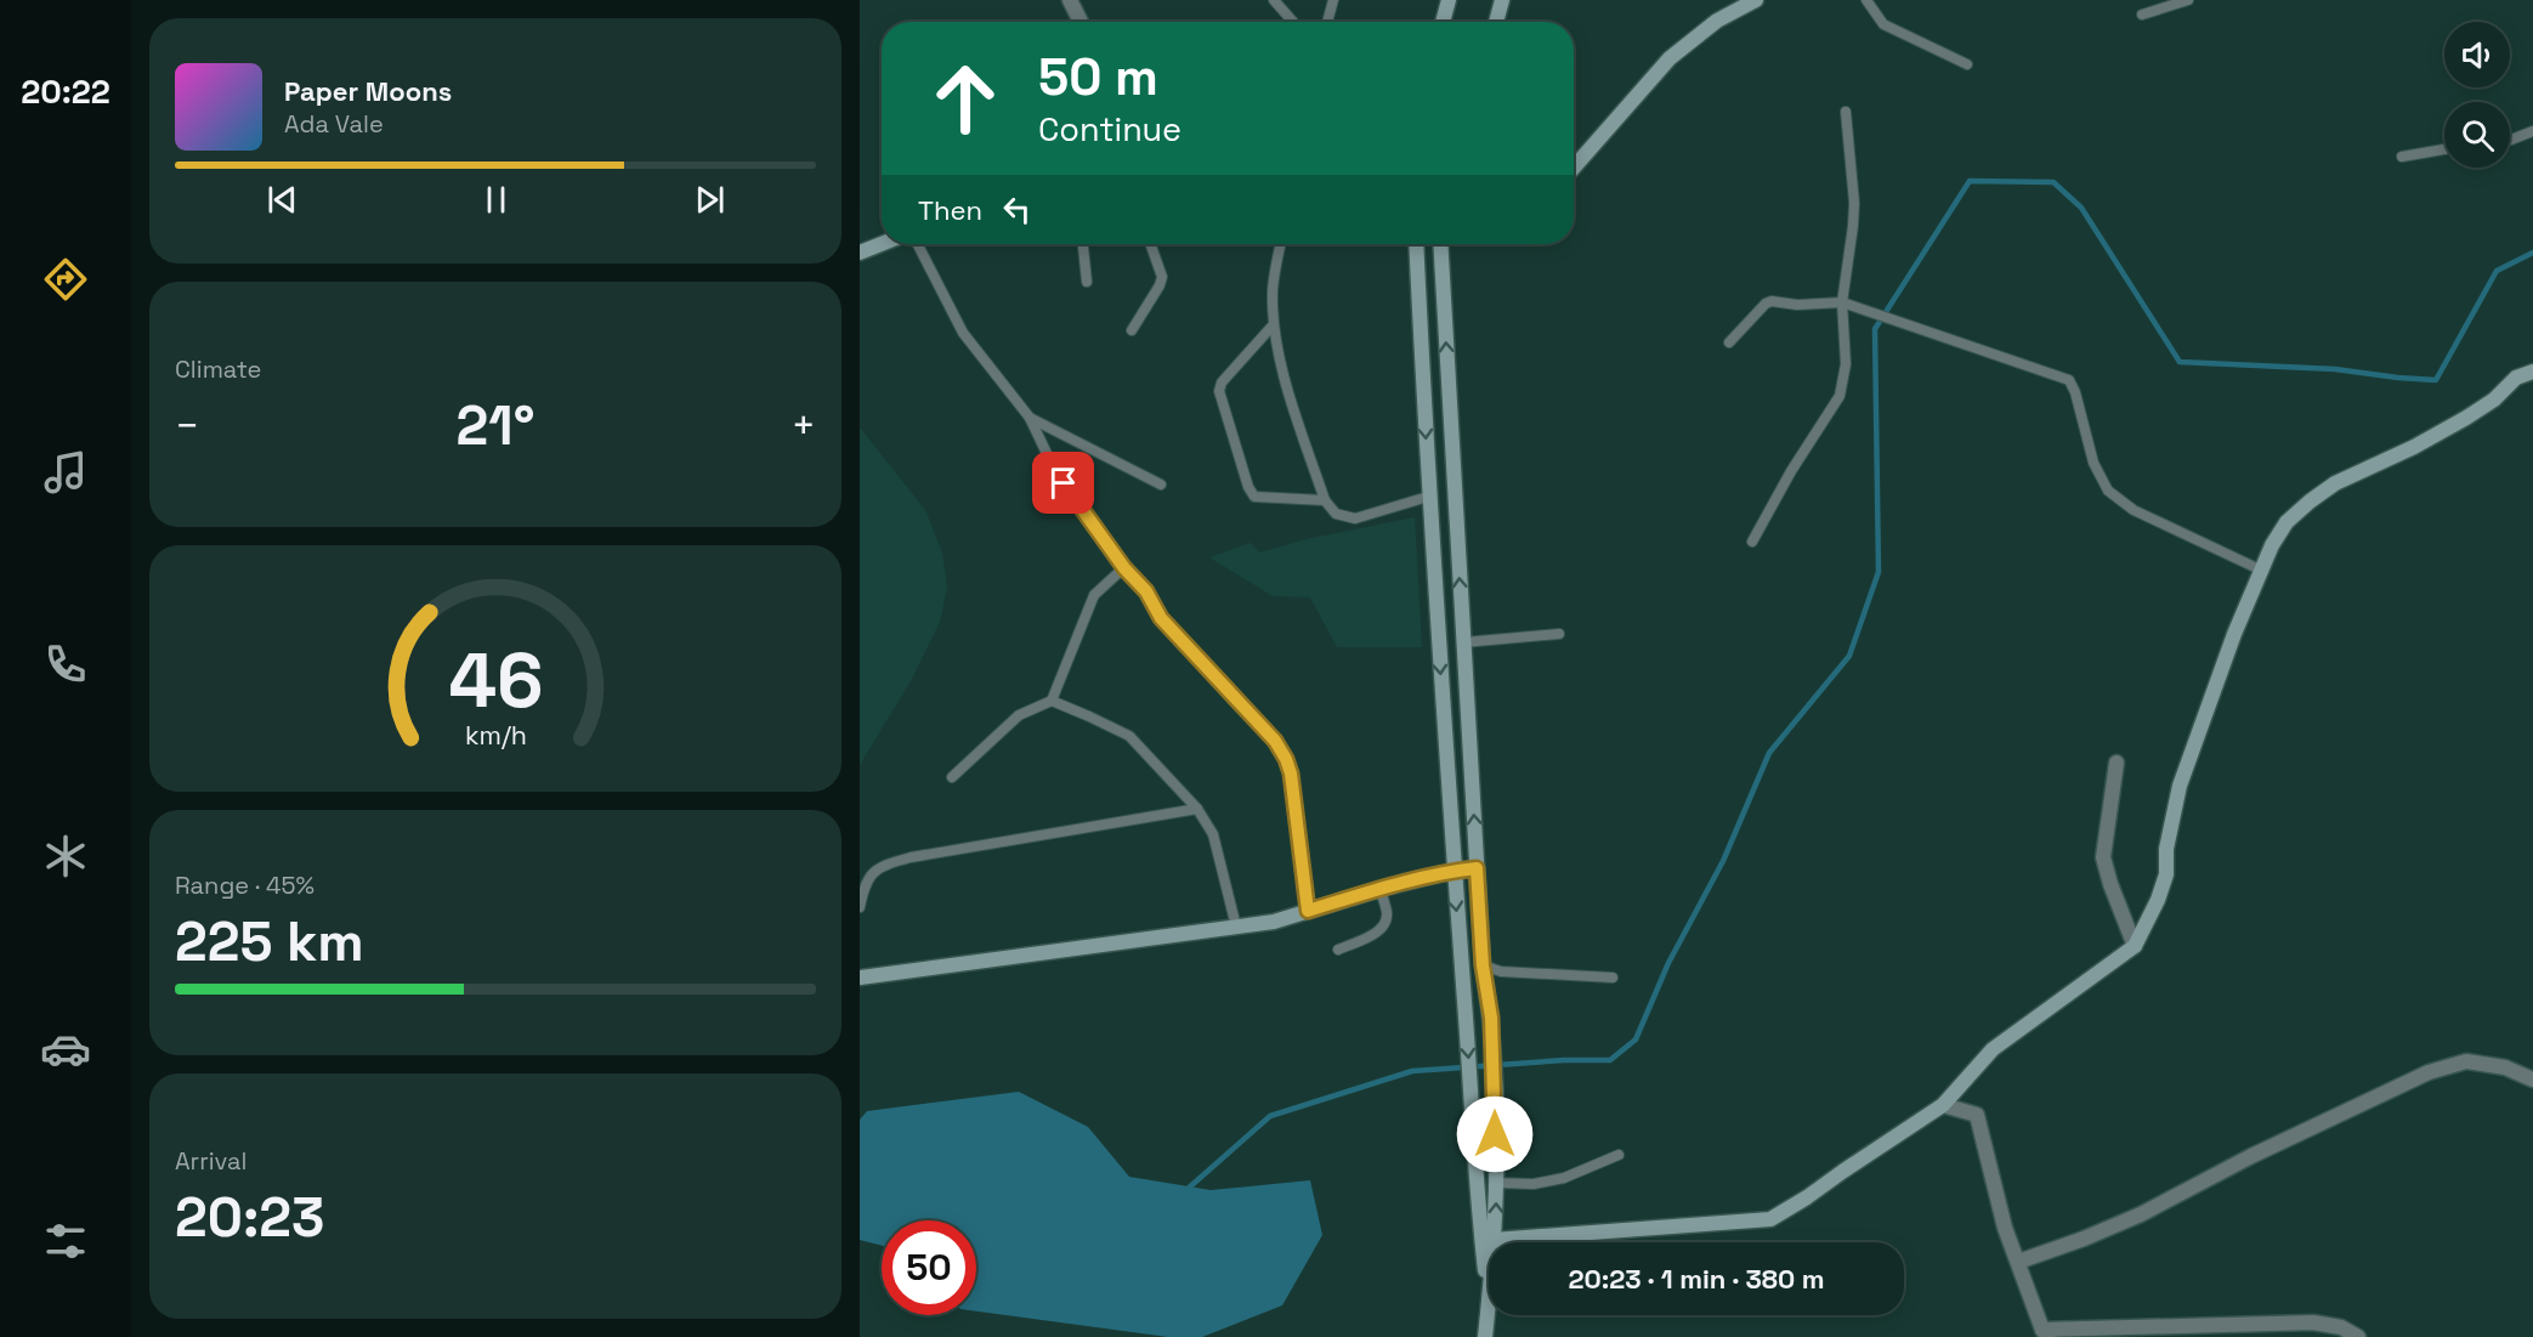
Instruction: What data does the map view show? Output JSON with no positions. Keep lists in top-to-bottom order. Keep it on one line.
{"page":{"tabs":"20:22","turn":["50 m","Continue"],"song":["Paper Moons","Ada Vale"],"then":"Then","tile":["Climate",["Range · 45%","225 km"],["Arrival","20:23"]],"heat":["−","21°","+"],"limit":"50","trip":"20:23 · 1 min · 380 m","gauge":["46","km/h"]}}
